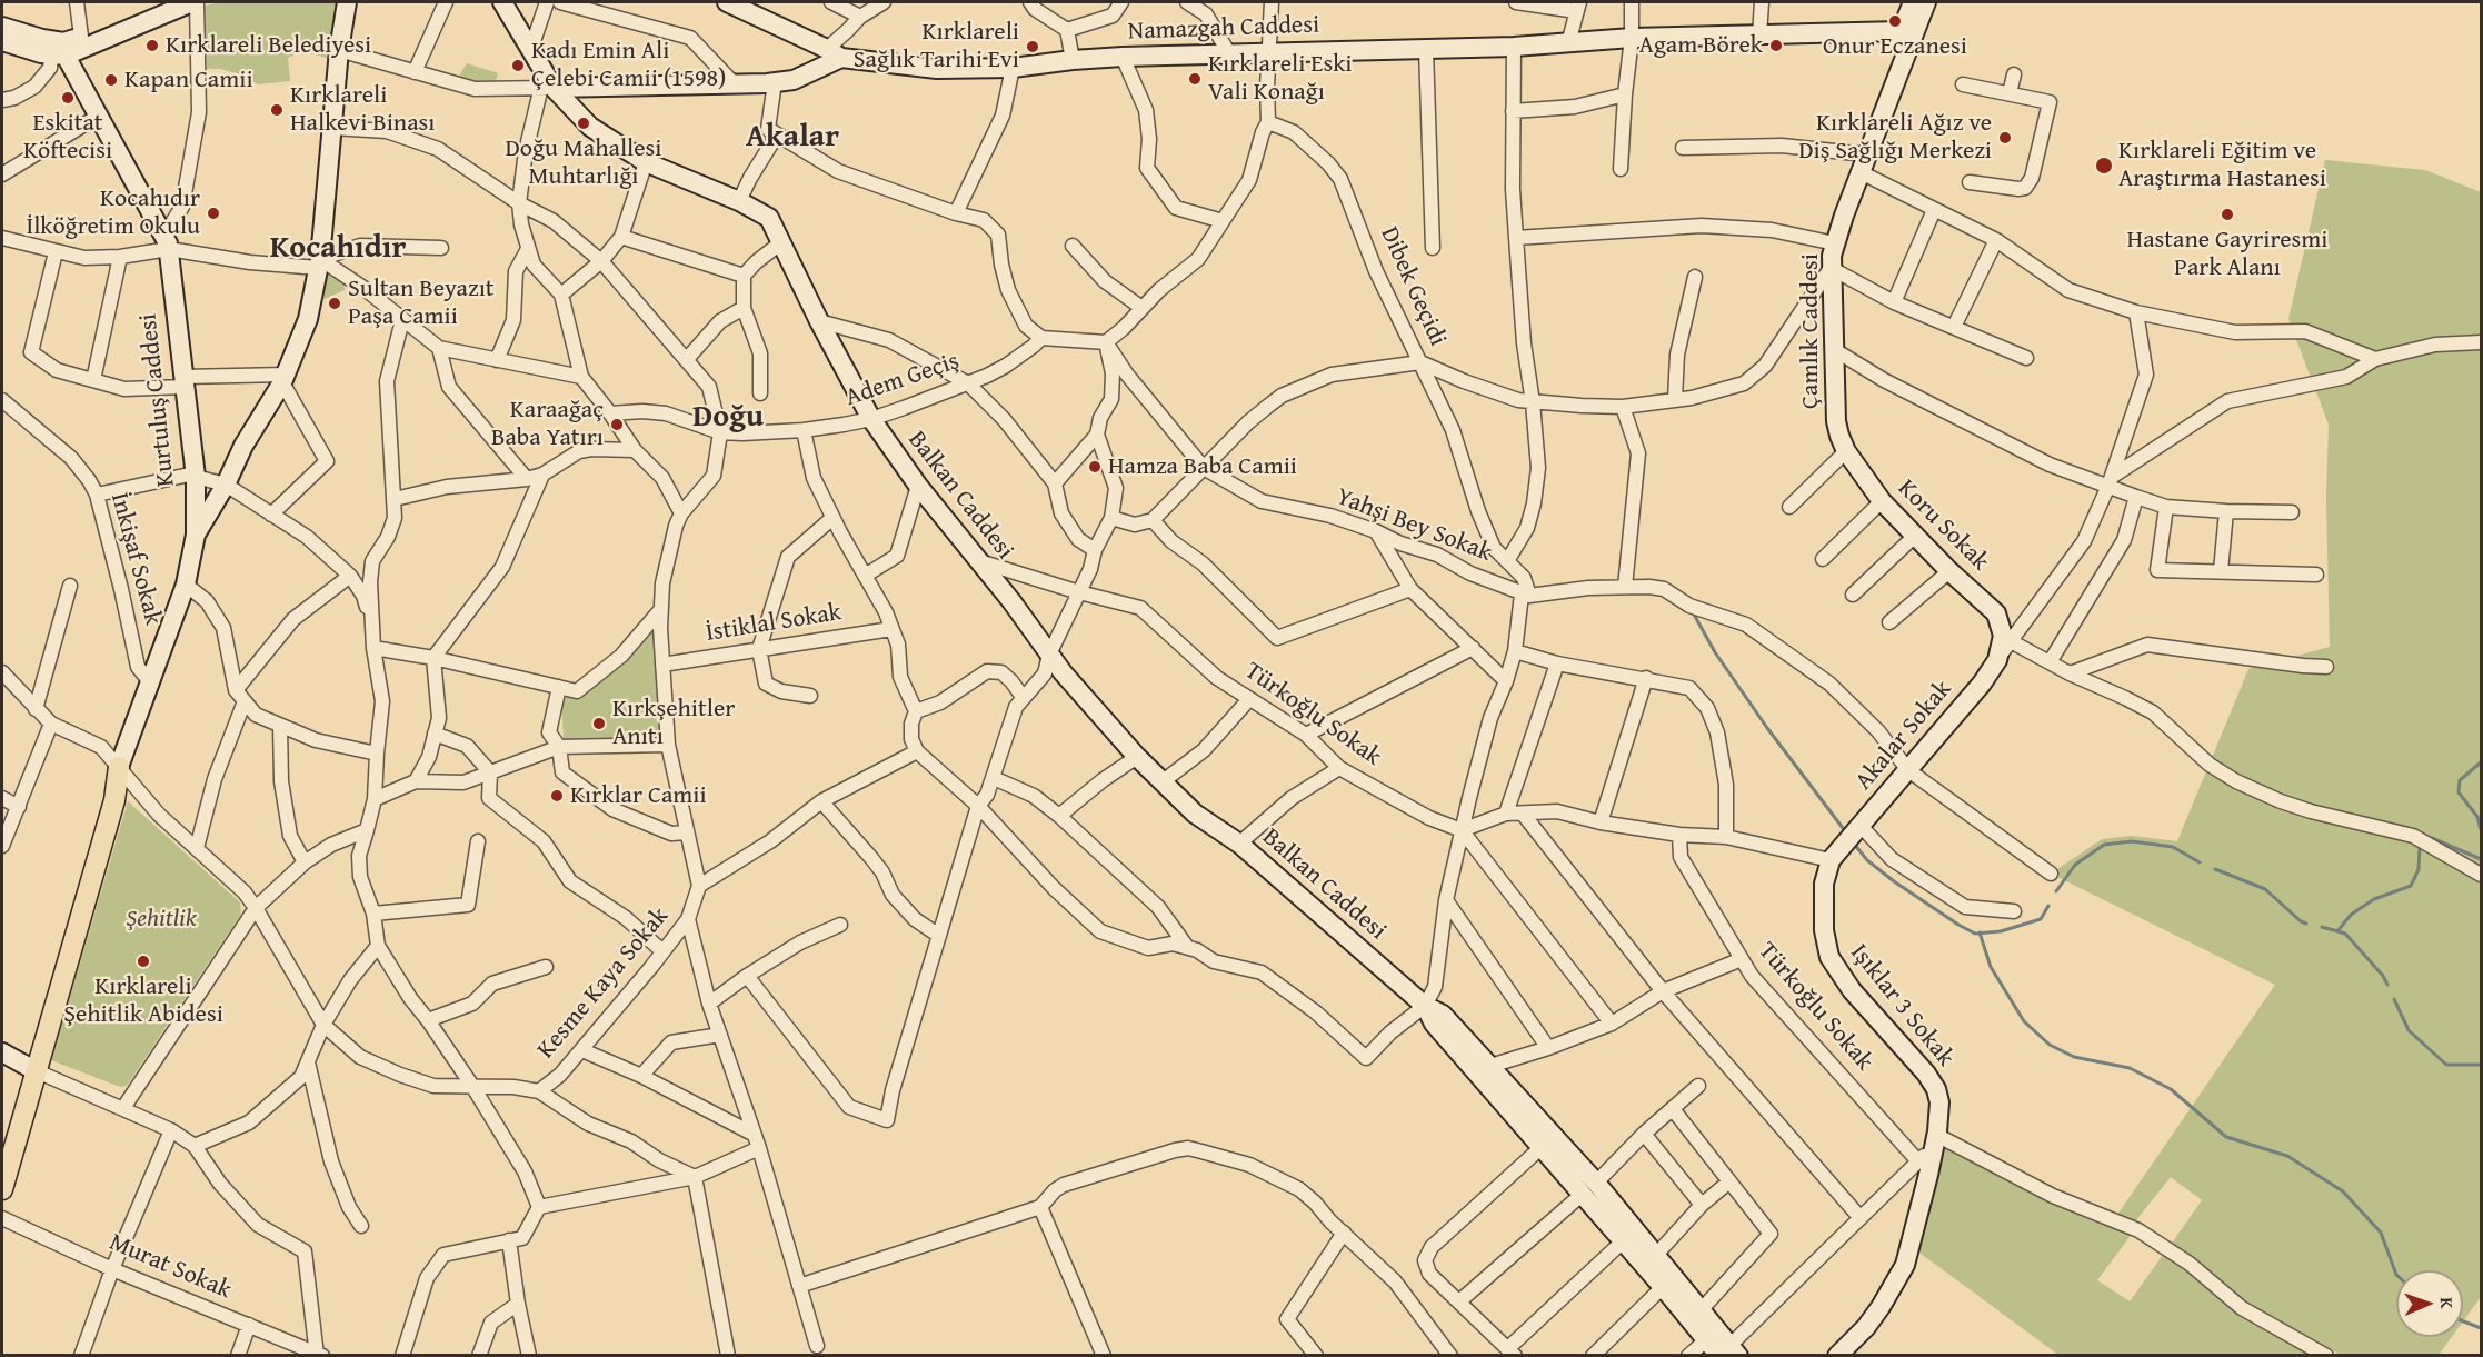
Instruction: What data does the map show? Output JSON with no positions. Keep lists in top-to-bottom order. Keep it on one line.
{"streets":{"main road":["Namazgah Caddesi","Çamlık Caddesi","Kurtuluş Caddesi","Balkan Caddesi","Koru Sokak","Akalar Sokak","Işıklar 3 Sokak"],"street":["Dibek Geçidi","Adem Geçiş","Yahşi Bey Sokak","İnkişaf Sokak","İstiklal Sokak","Türkoğlu Sokak","Kesme Kaya Sokak","Murat Sokak"]},"crossings":[["Namazgah Caddesi","Çamlık Caddesi"],["Dibek Geçidi","Yahşi Bey Sokak"],["Çamlık Caddesi","Koru Sokak"],["Adem Geçiş","Balkan Caddesi"],["Kurtuluş Caddesi","İnkişaf Sokak"],["Balkan Caddesi","Türkoğlu Sokak"],["Koru Sokak","Akalar Sokak"],["Akalar Sokak","Işıklar 3 Sokak"]],"districts":["Akalar","Kocahıdır","Doğu"],"parks":["Şehitlik"],"places":["Onur Eczanesi","Kırklareli Belediyesi","Agam Börek","Kırklareli Sağlık Tarihi Evi","Kadı Emin Ali Çelebi Camii (1598)","Kırklareli Eski Vali Konağı","Kapan Camii","Eskitat Köftecisi","Kırklareli Halkevi Binası","Doğu Mahallesi Muhtarlığı","Kırklareli Ağız ve Diş Sağlığı Merkezi","Kırklareli Eğitim ve Araştırma Hastanesi","Kocahıdır İlköğretim Okulu","Hastane Gayriresmi Park Alanı","Sultan Beyazıt Paşa Camii","Karaağaç Baba Yatırı","Hamza Baba Camii","Kırkşehitler Anıtı","Kırklar Camii","Kırklareli Şehitlik Abidesi"],"north":"right"}
